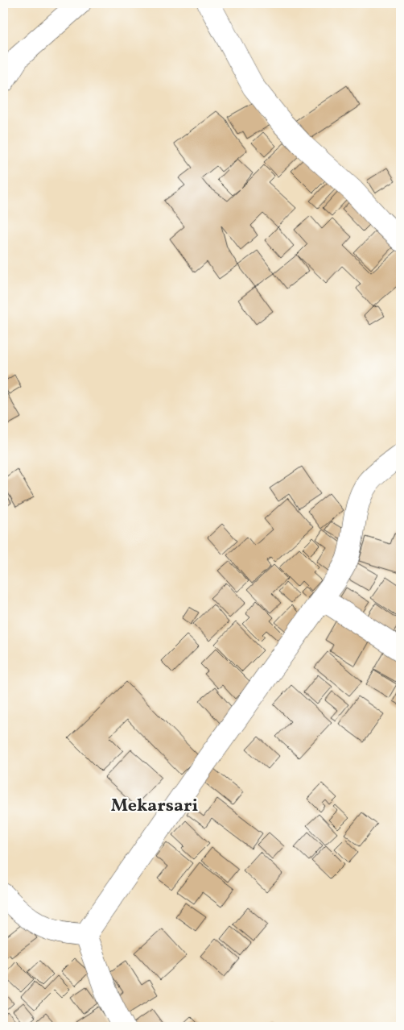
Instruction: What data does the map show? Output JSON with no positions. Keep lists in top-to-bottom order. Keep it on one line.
{"districts":["Mekarsari"]}
